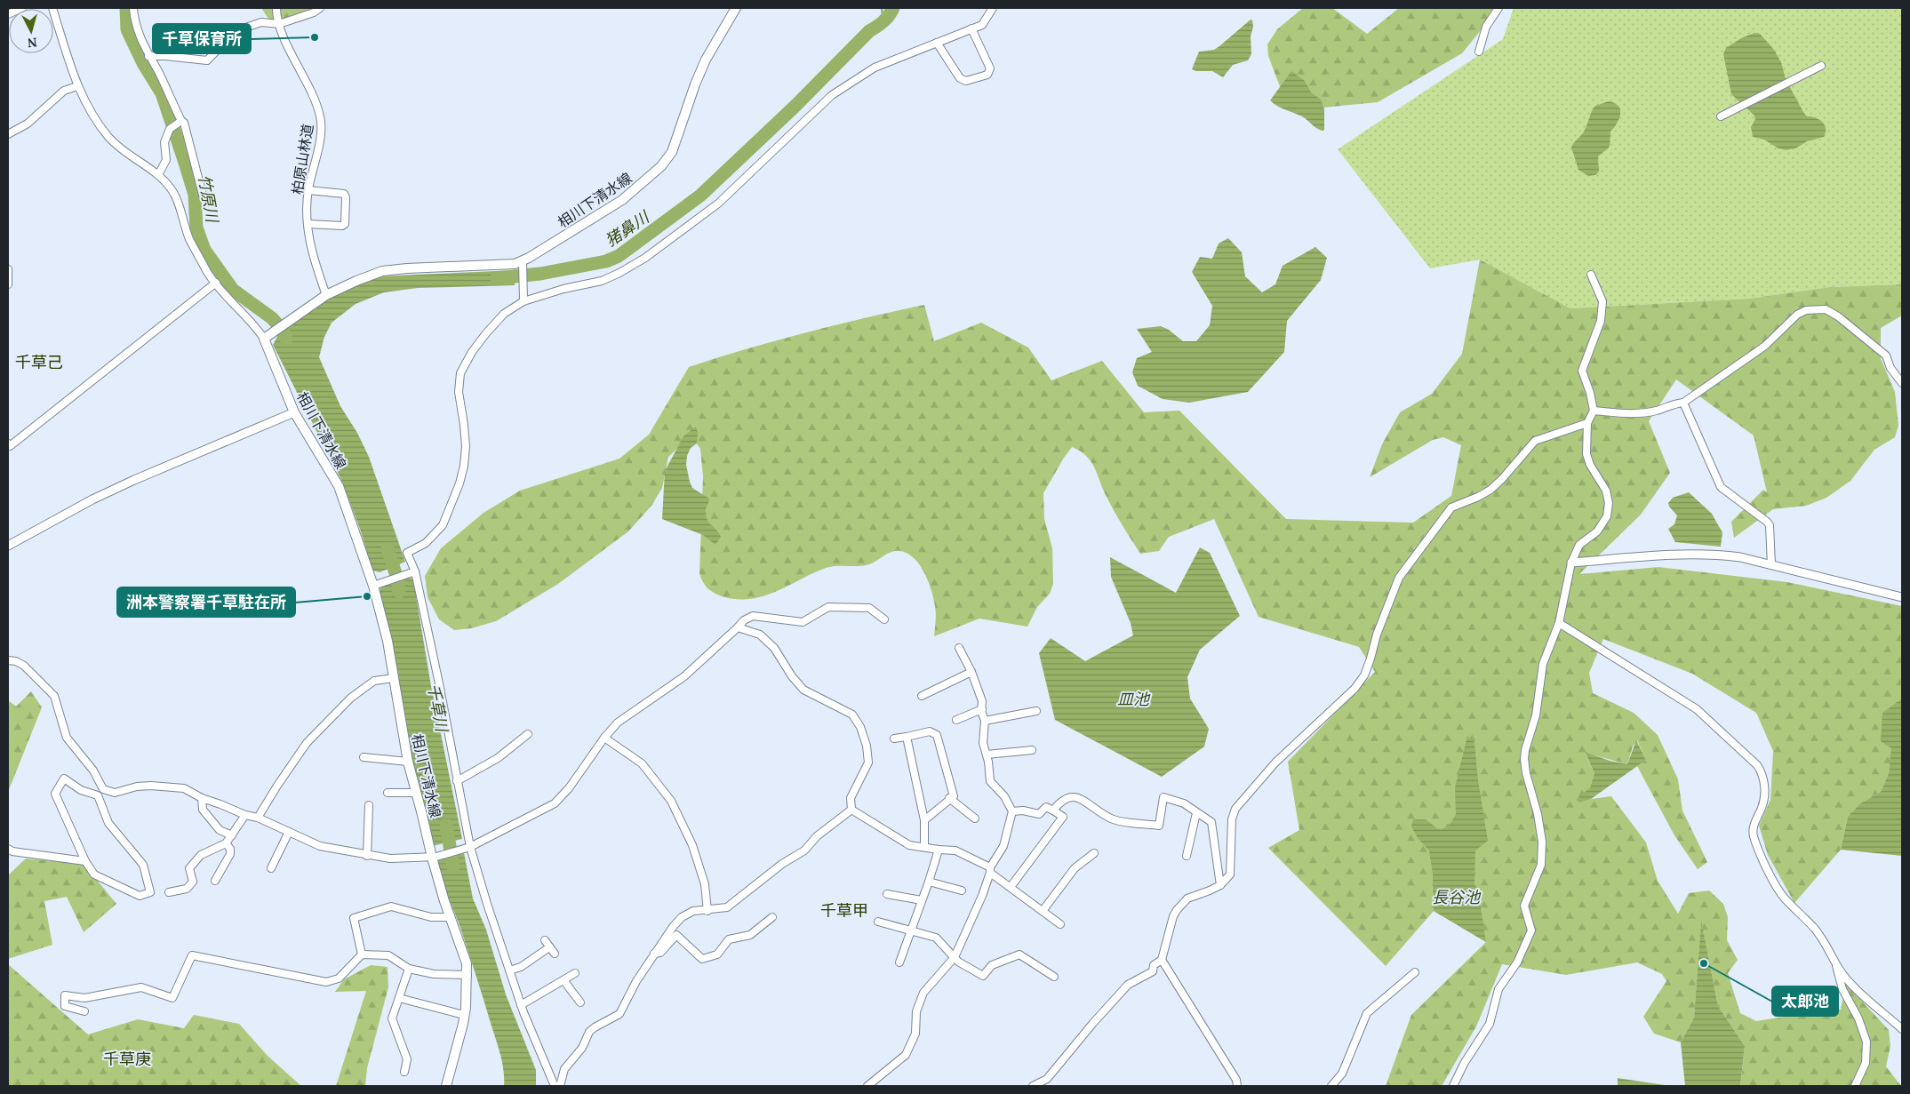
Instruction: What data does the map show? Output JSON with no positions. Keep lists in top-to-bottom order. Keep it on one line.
{"streets":{"main road":["相川下清水線"],"street":["柏原山林道"]},"crossings":[["柏原山林道","相川下清水線"]],"districts":["千草己","千草甲","千草庚"],"water":["竹原川","猪鼻川","皿池","千草川","長谷池"],"places":["千草保育所","洲本警察署千草駐在所","太郎池"],"north":"bottom"}
